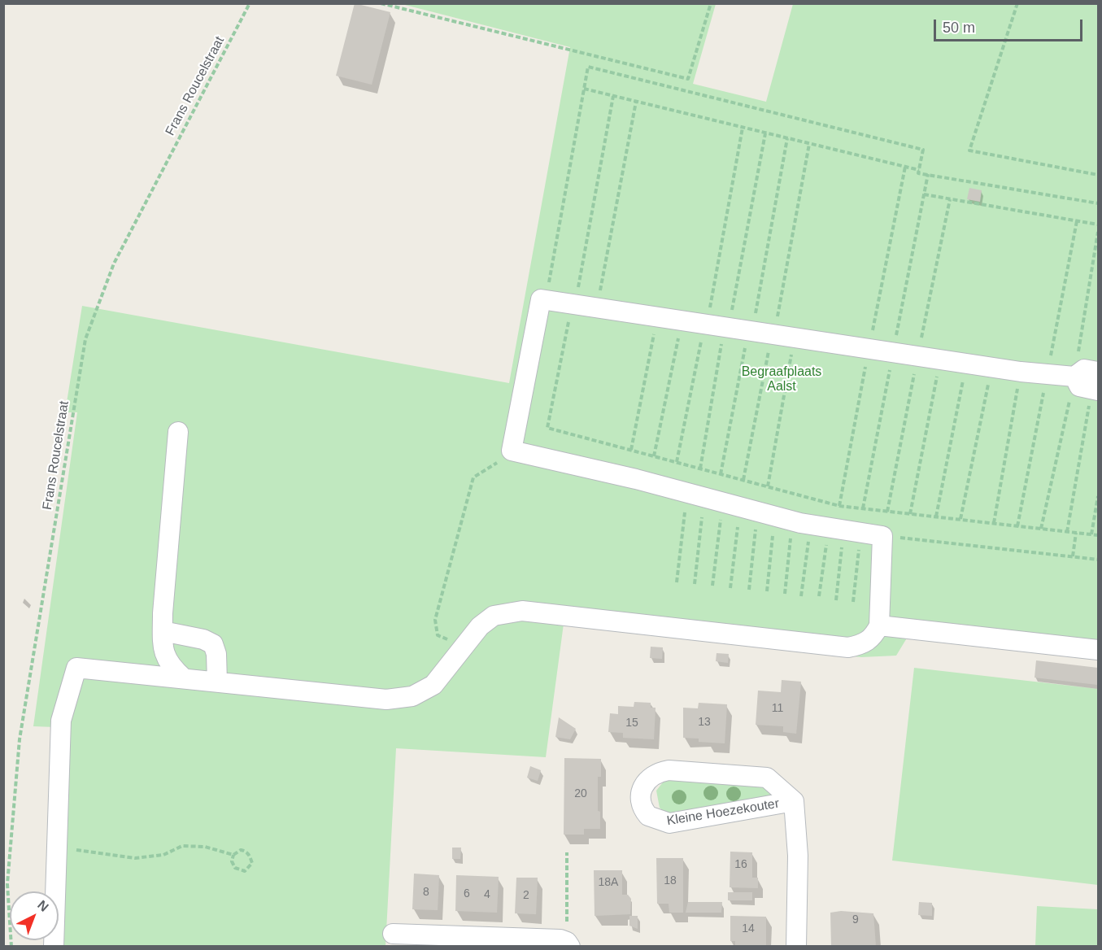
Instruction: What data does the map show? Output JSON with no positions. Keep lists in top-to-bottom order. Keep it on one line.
{"streets":{"street":["Kleine Hoezekouter"],"path":["Frans Roucelstraat"]},"parks":["Begraafplaats Aalst"],"house_numbers":["11","13","15","20","16","18","18A","8","6","4","2","9","14"],"scale_bar":"50 m","north":"top right"}
